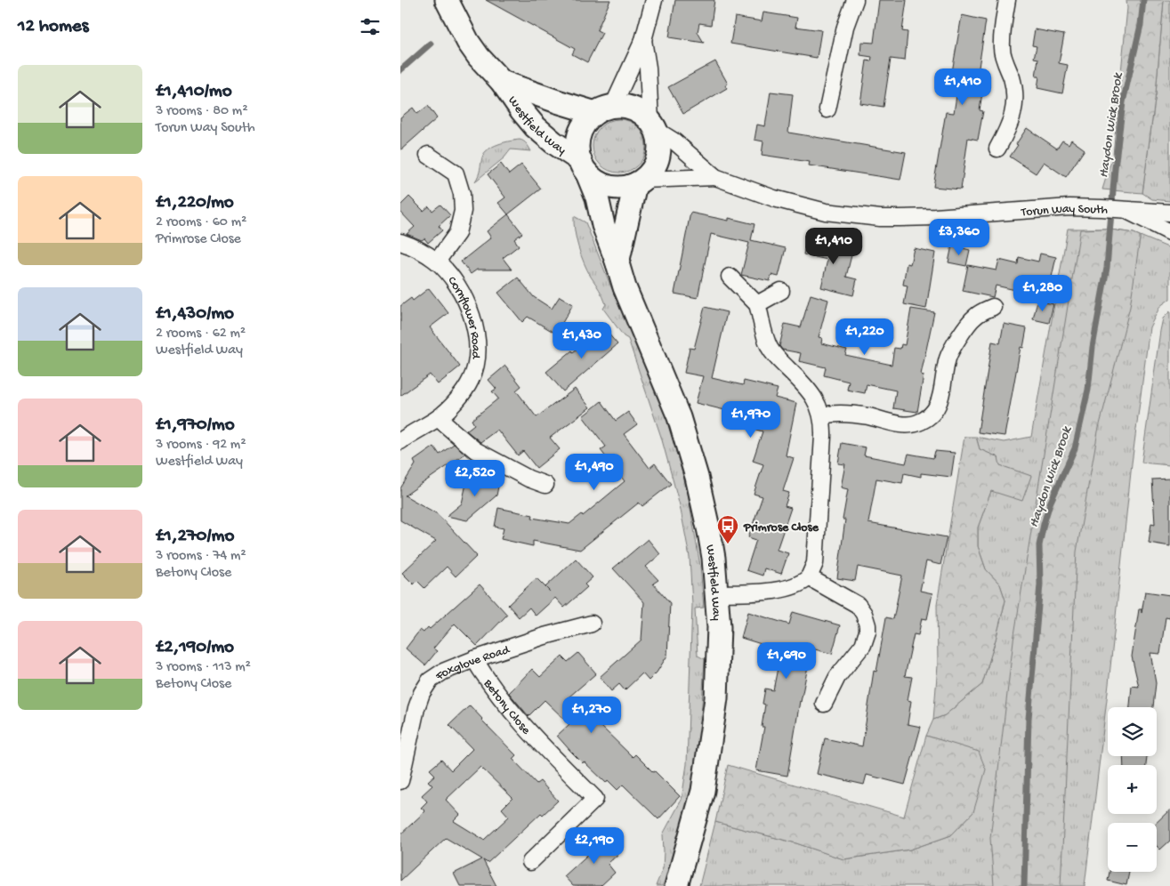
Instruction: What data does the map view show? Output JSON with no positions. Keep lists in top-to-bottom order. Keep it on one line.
{"streets":{"main road":["Westfield Way"],"street":["Torun Way South","Cornflower Road","Foxglove Road","Betony Close"]},"crossings":[["Westfield Way","Torun Way South"],["Foxglove Road","Betony Close"]],"water":["Haydon Wick Brook"],"places":{"bus stop":["Primrose Close"]},"page":{"heading":"12 homes","list":[{"name":"£1,410/mo","note":"3 rooms · 80 m² · Torun Way South"},{"name":"£1,220/mo","note":"2 rooms · 60 m² · Primrose Close"},{"name":"£1,430/mo","note":"2 rooms · 62 m² · Westfield Way"},{"name":"£1,970/mo","note":"3 rooms · 92 m² · Westfield Way"},{"name":"£1,270/mo","note":"3 rooms · 74 m² · Betony Close"},{"name":"£2,190/mo","note":"3 rooms · 113 m² · Betony Close"}],"price":["£1,410","£3,360","£1,410","£1,280","£1,220","£1,430","£1,970","£1,490","£2,520","£1,690","£1,270","£2,190"],"map_buttons":["+","−"]}}
